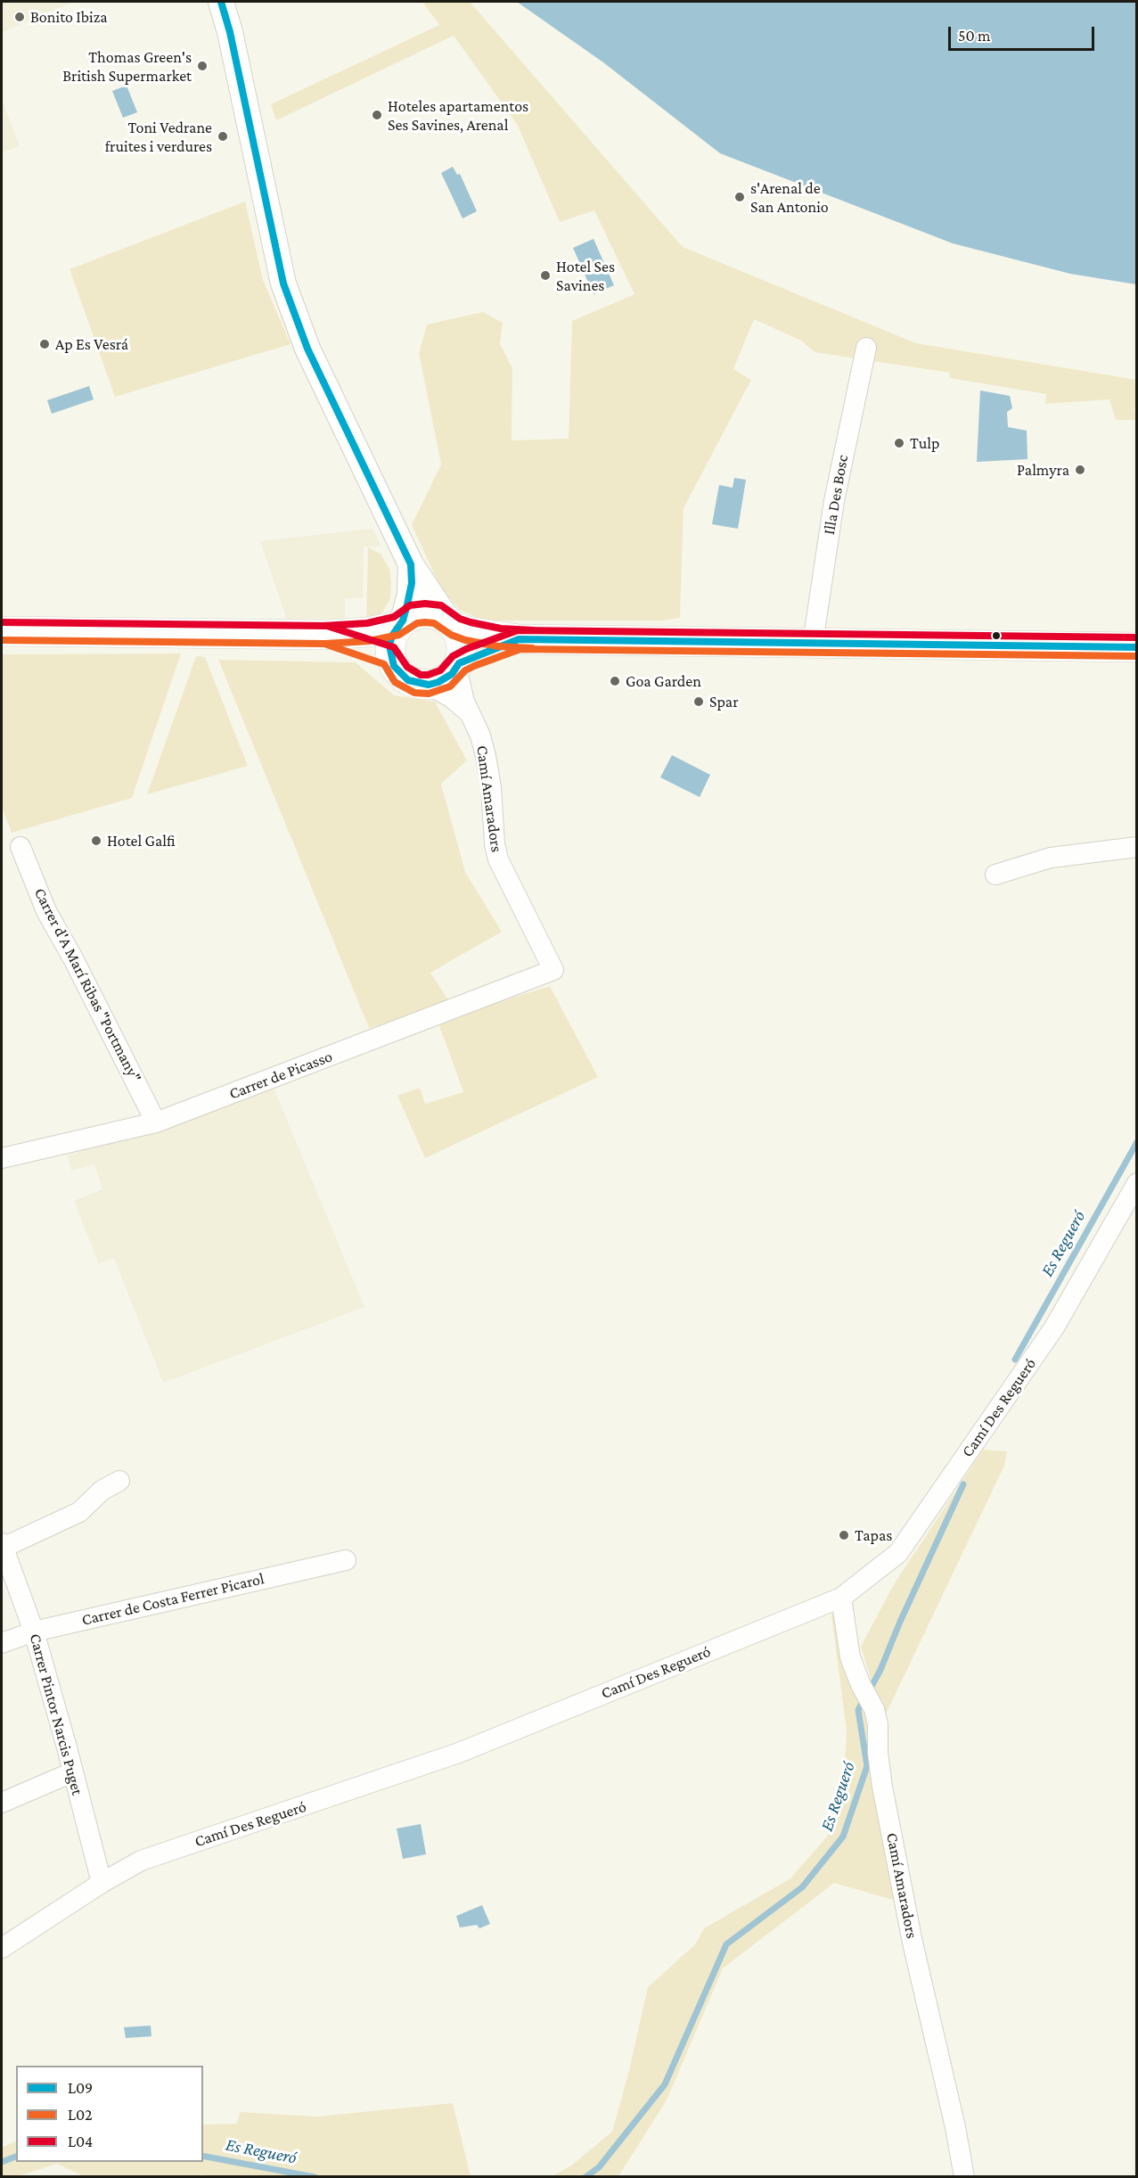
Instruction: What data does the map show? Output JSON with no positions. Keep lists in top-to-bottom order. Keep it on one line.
{"streets":{"street":["Illa Des Bosc","Camí Amaradors","Carrer d'A Marí Ribas \"Portmany\"","Carrer de Picasso","Camí Des Regueró","Carrer de Costa Ferrer Picarol","Carrer Pintor Narcis Puget"]},"crossings":[["Camí Amaradors","Carrer de Picasso"],["Camí Amaradors","Camí Des Regueró"],["Carrer d'A Marí Ribas \"Portmany\"","Carrer de Picasso"],["Camí Des Regueró","Carrer Pintor Narcis Puget"],["Carrer de Costa Ferrer Picarol","Carrer Pintor Narcis Puget"]],"water":["Es Regueró"],"places":["Bonito Ibiza","Thomas Green's British Supermarket","Hoteles apartamentos Ses Savines, Arenal","Toni Vedrane fruites i verdures","s'Arenal de San Antonio","Hotel Ses Savines","Ap Es Vesrá","Tulp","Palmyra","Goa Garden","Spar","Hotel Galfi","Tapas"],"lines":["transit line L09","transit line L04","transit line L02"],"legend":["L09","L02","L04"],"scale_bar":"50 m"}
